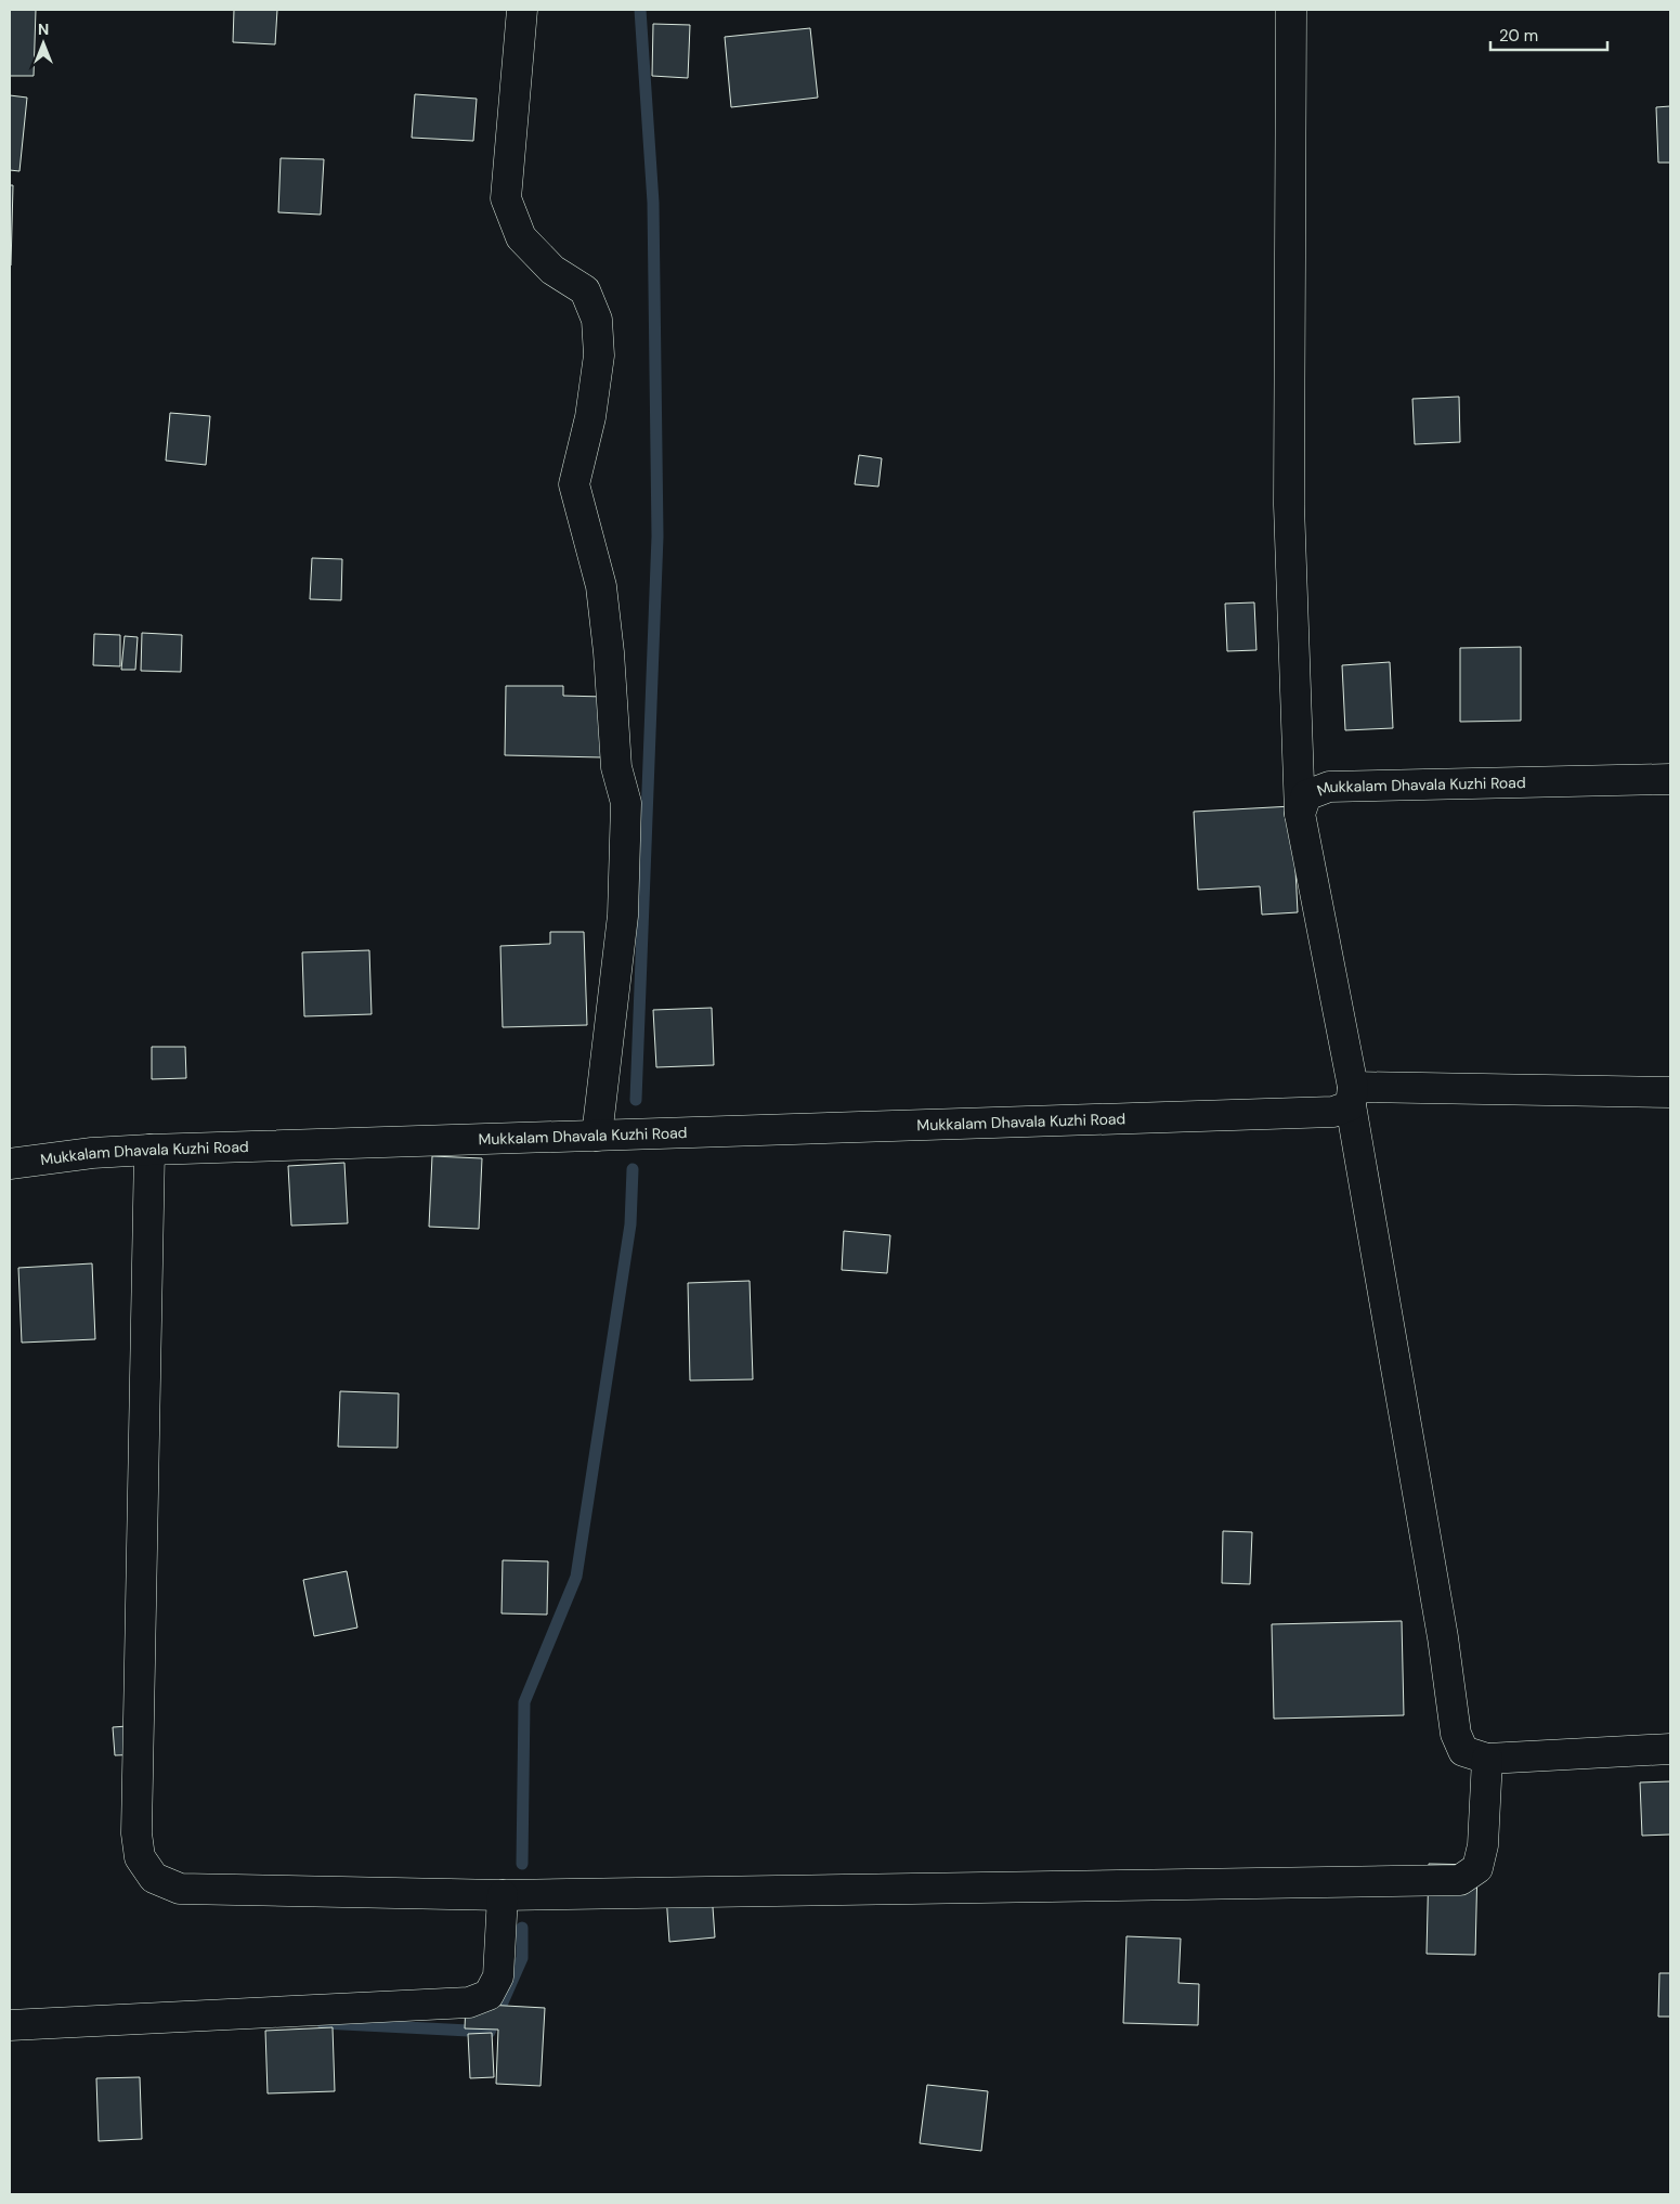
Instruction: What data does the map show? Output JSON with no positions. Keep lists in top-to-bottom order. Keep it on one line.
{"streets":{"street":["Mukkalam Dhavala Kuzhi Road"]},"scale_bar":"20 m","north":"top"}
